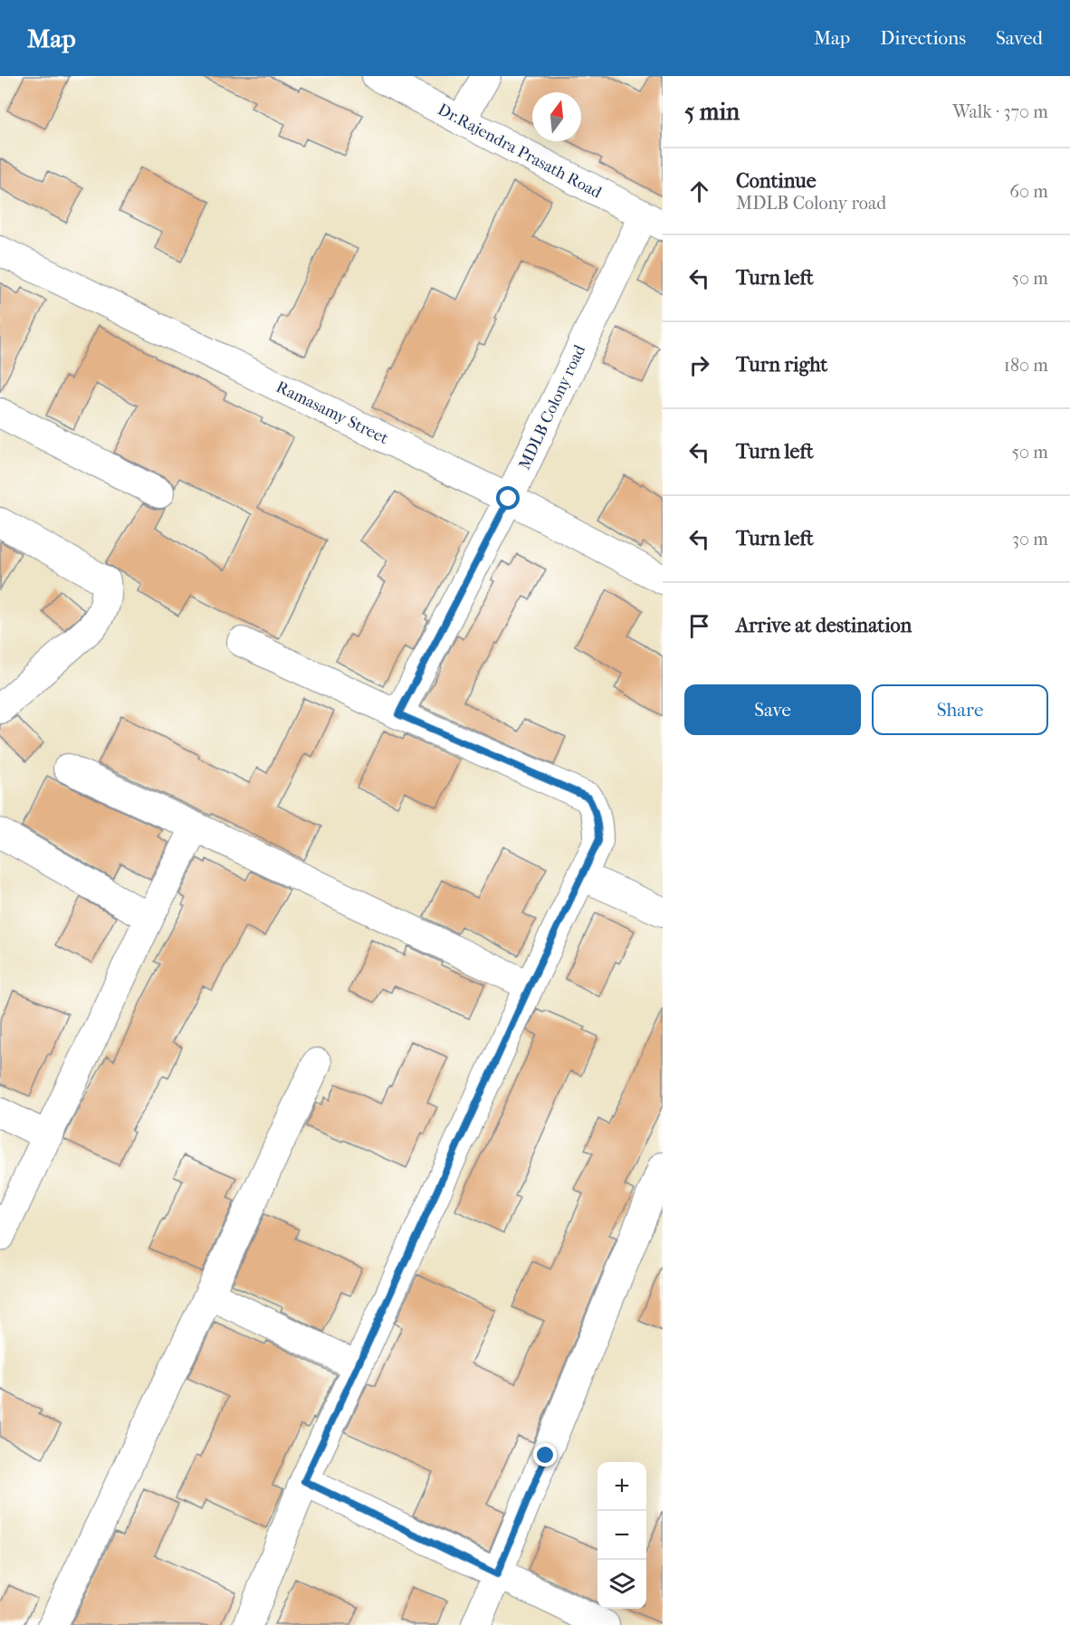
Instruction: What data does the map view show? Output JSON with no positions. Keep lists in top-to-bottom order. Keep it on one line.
{"streets":{"street":["Dr.Rajendra Prasath Road","MDLB Colony road","Ramasamy Street"]},"crossings":[["Dr.Rajendra Prasath Road","MDLB Colony road"],["MDLB Colony road","Ramasamy Street"]],"north":"top","page":{"header":"Map","nav":["Map","Directions","Saved"],"heading":["5 min","Walk · 370 m"],"list":[["Continue","MDLB Colony road","60 m"],["Turn left","50 m"],["Turn right","180 m"],["Turn left","50 m"],["Turn left","30 m"],"Arrive at destination"],"buttons":["Save","Share"],"map_buttons":["+","−"]}}
